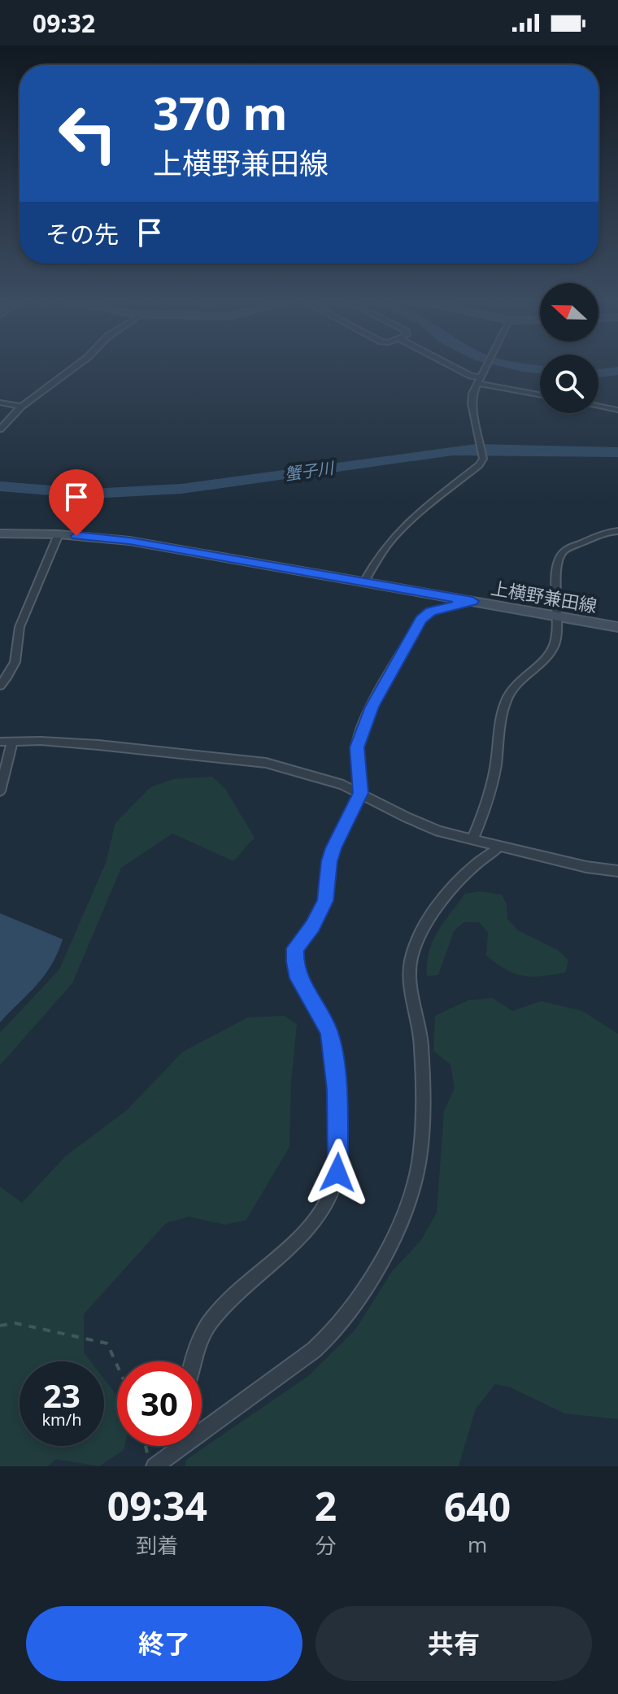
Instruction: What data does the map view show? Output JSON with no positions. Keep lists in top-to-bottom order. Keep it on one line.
{"streets":{"main road":["上横野兼田線"]},"water":["蟹子川"],"north":"left","page":{"status":"09:32","turn":["370 m","上横野兼田線"],"then":"その先","speed":"23 km/h","limit":"30","eta":["09:34","到着","2","分","640","m"],"buttons":["終了","共有"]}}
